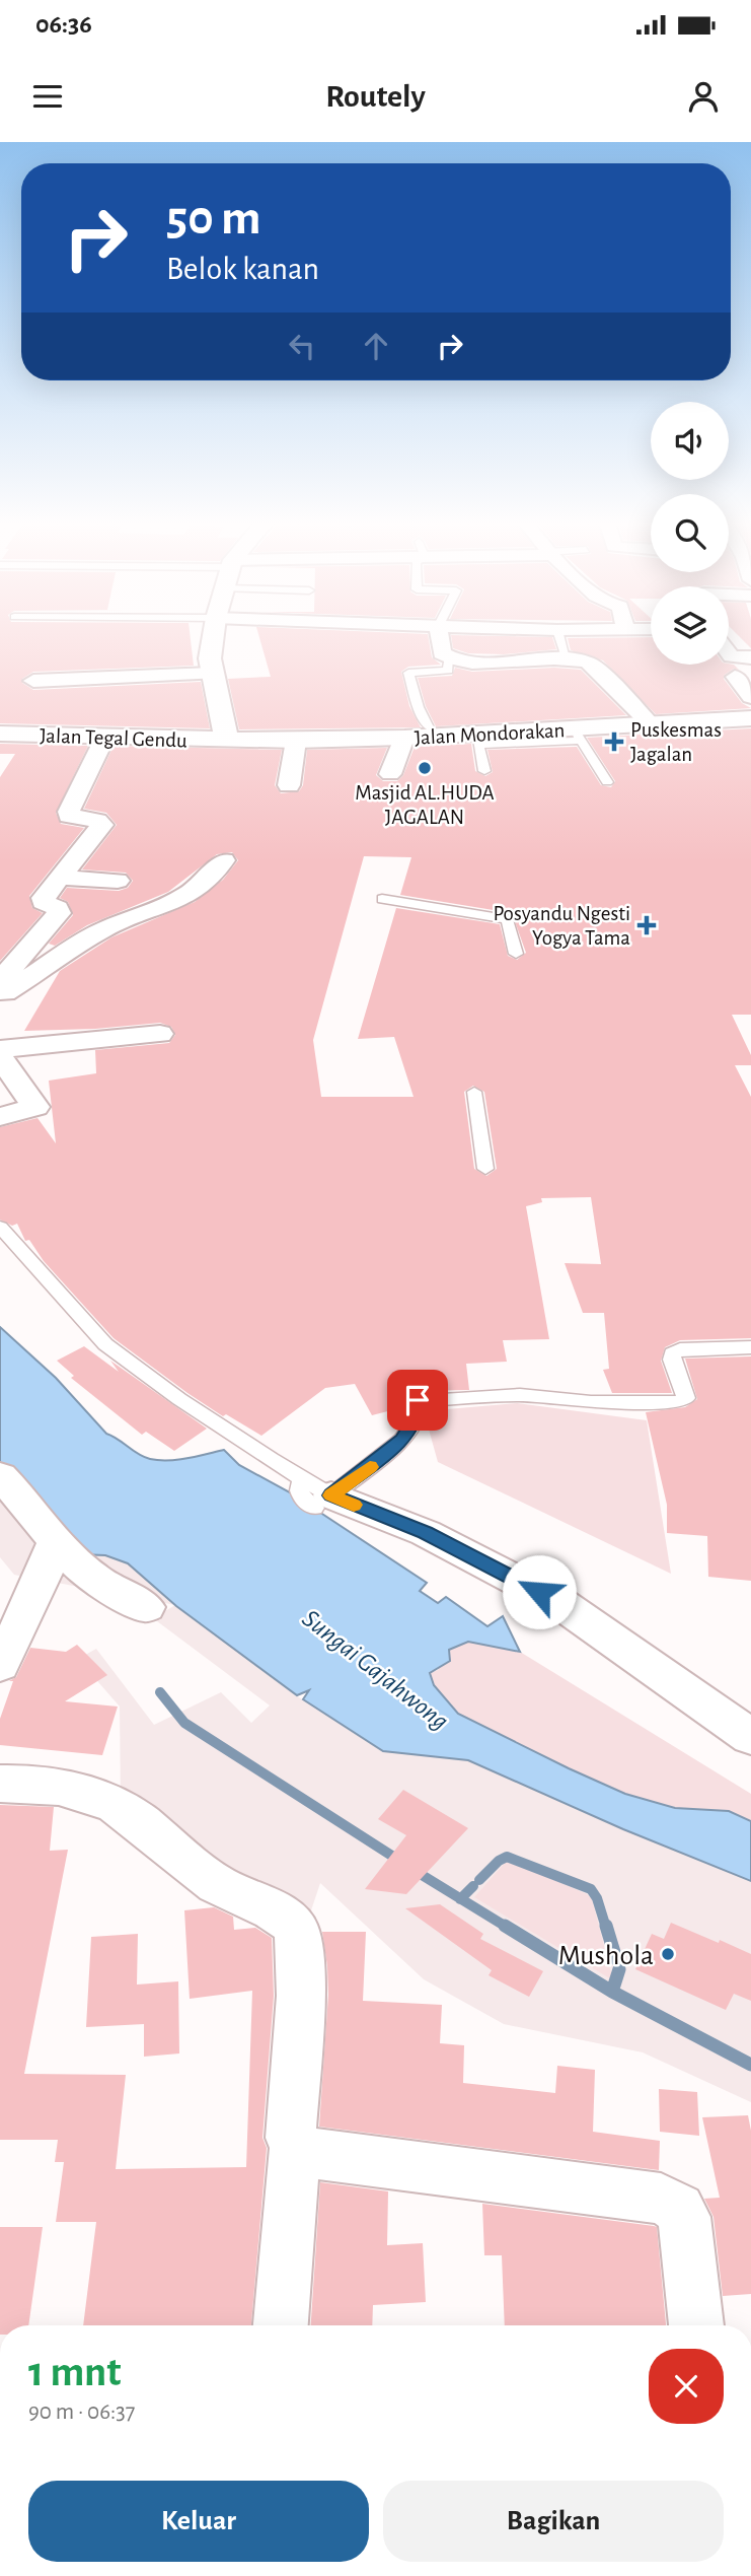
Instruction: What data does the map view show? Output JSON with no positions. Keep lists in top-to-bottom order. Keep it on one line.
{"streets":{"street":["Jalan Mondorakan","Jalan Tegal Gendu"]},"crossings":[["Jalan Mondorakan","Jalan Tegal Gendu"]],"water":["Sungai Gajahwong"],"places":{"health":["Puskesmas Jagalan","Posyandu Ngesti Yogya Tama"],"other":["Masjid AL.HUDA JAGALAN","Mushola"]},"page":{"status":"06:36","header":"Routely","turn":["50 m","Belok kanan"],"heading":["1 mnt","90 m · 06:37"],"buttons":["Keluar","Bagikan"]}}
